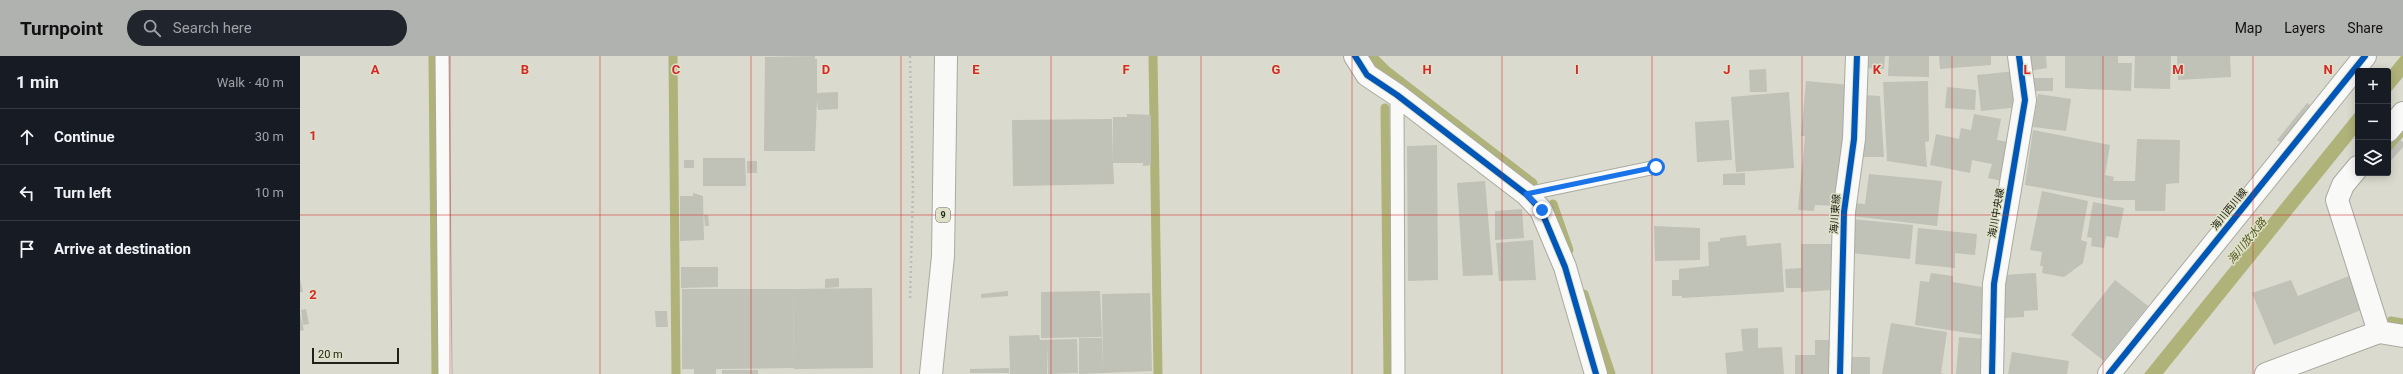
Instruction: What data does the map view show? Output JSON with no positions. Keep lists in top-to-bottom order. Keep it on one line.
{"streets":{"main road":["海川西川線","海川中央線","海川東線","9"]},"water":["海川放水路"],"scale_bar":"20 m","page":{"header":"Turnpoint","search":"Search here","nav":["Map","Layers","Share"],"heading":["1 min","Walk · 40 m"],"map_buttons":["+","−"],"list":[["Continue","30 m"],["Turn left","10 m"],"Arrive at destination"],"scale":"20 m"},"grid":{"columns":["A","B","C","D","E","F","G","H","I","J","K","L","M","N"],"rows":["1","2"]}}
